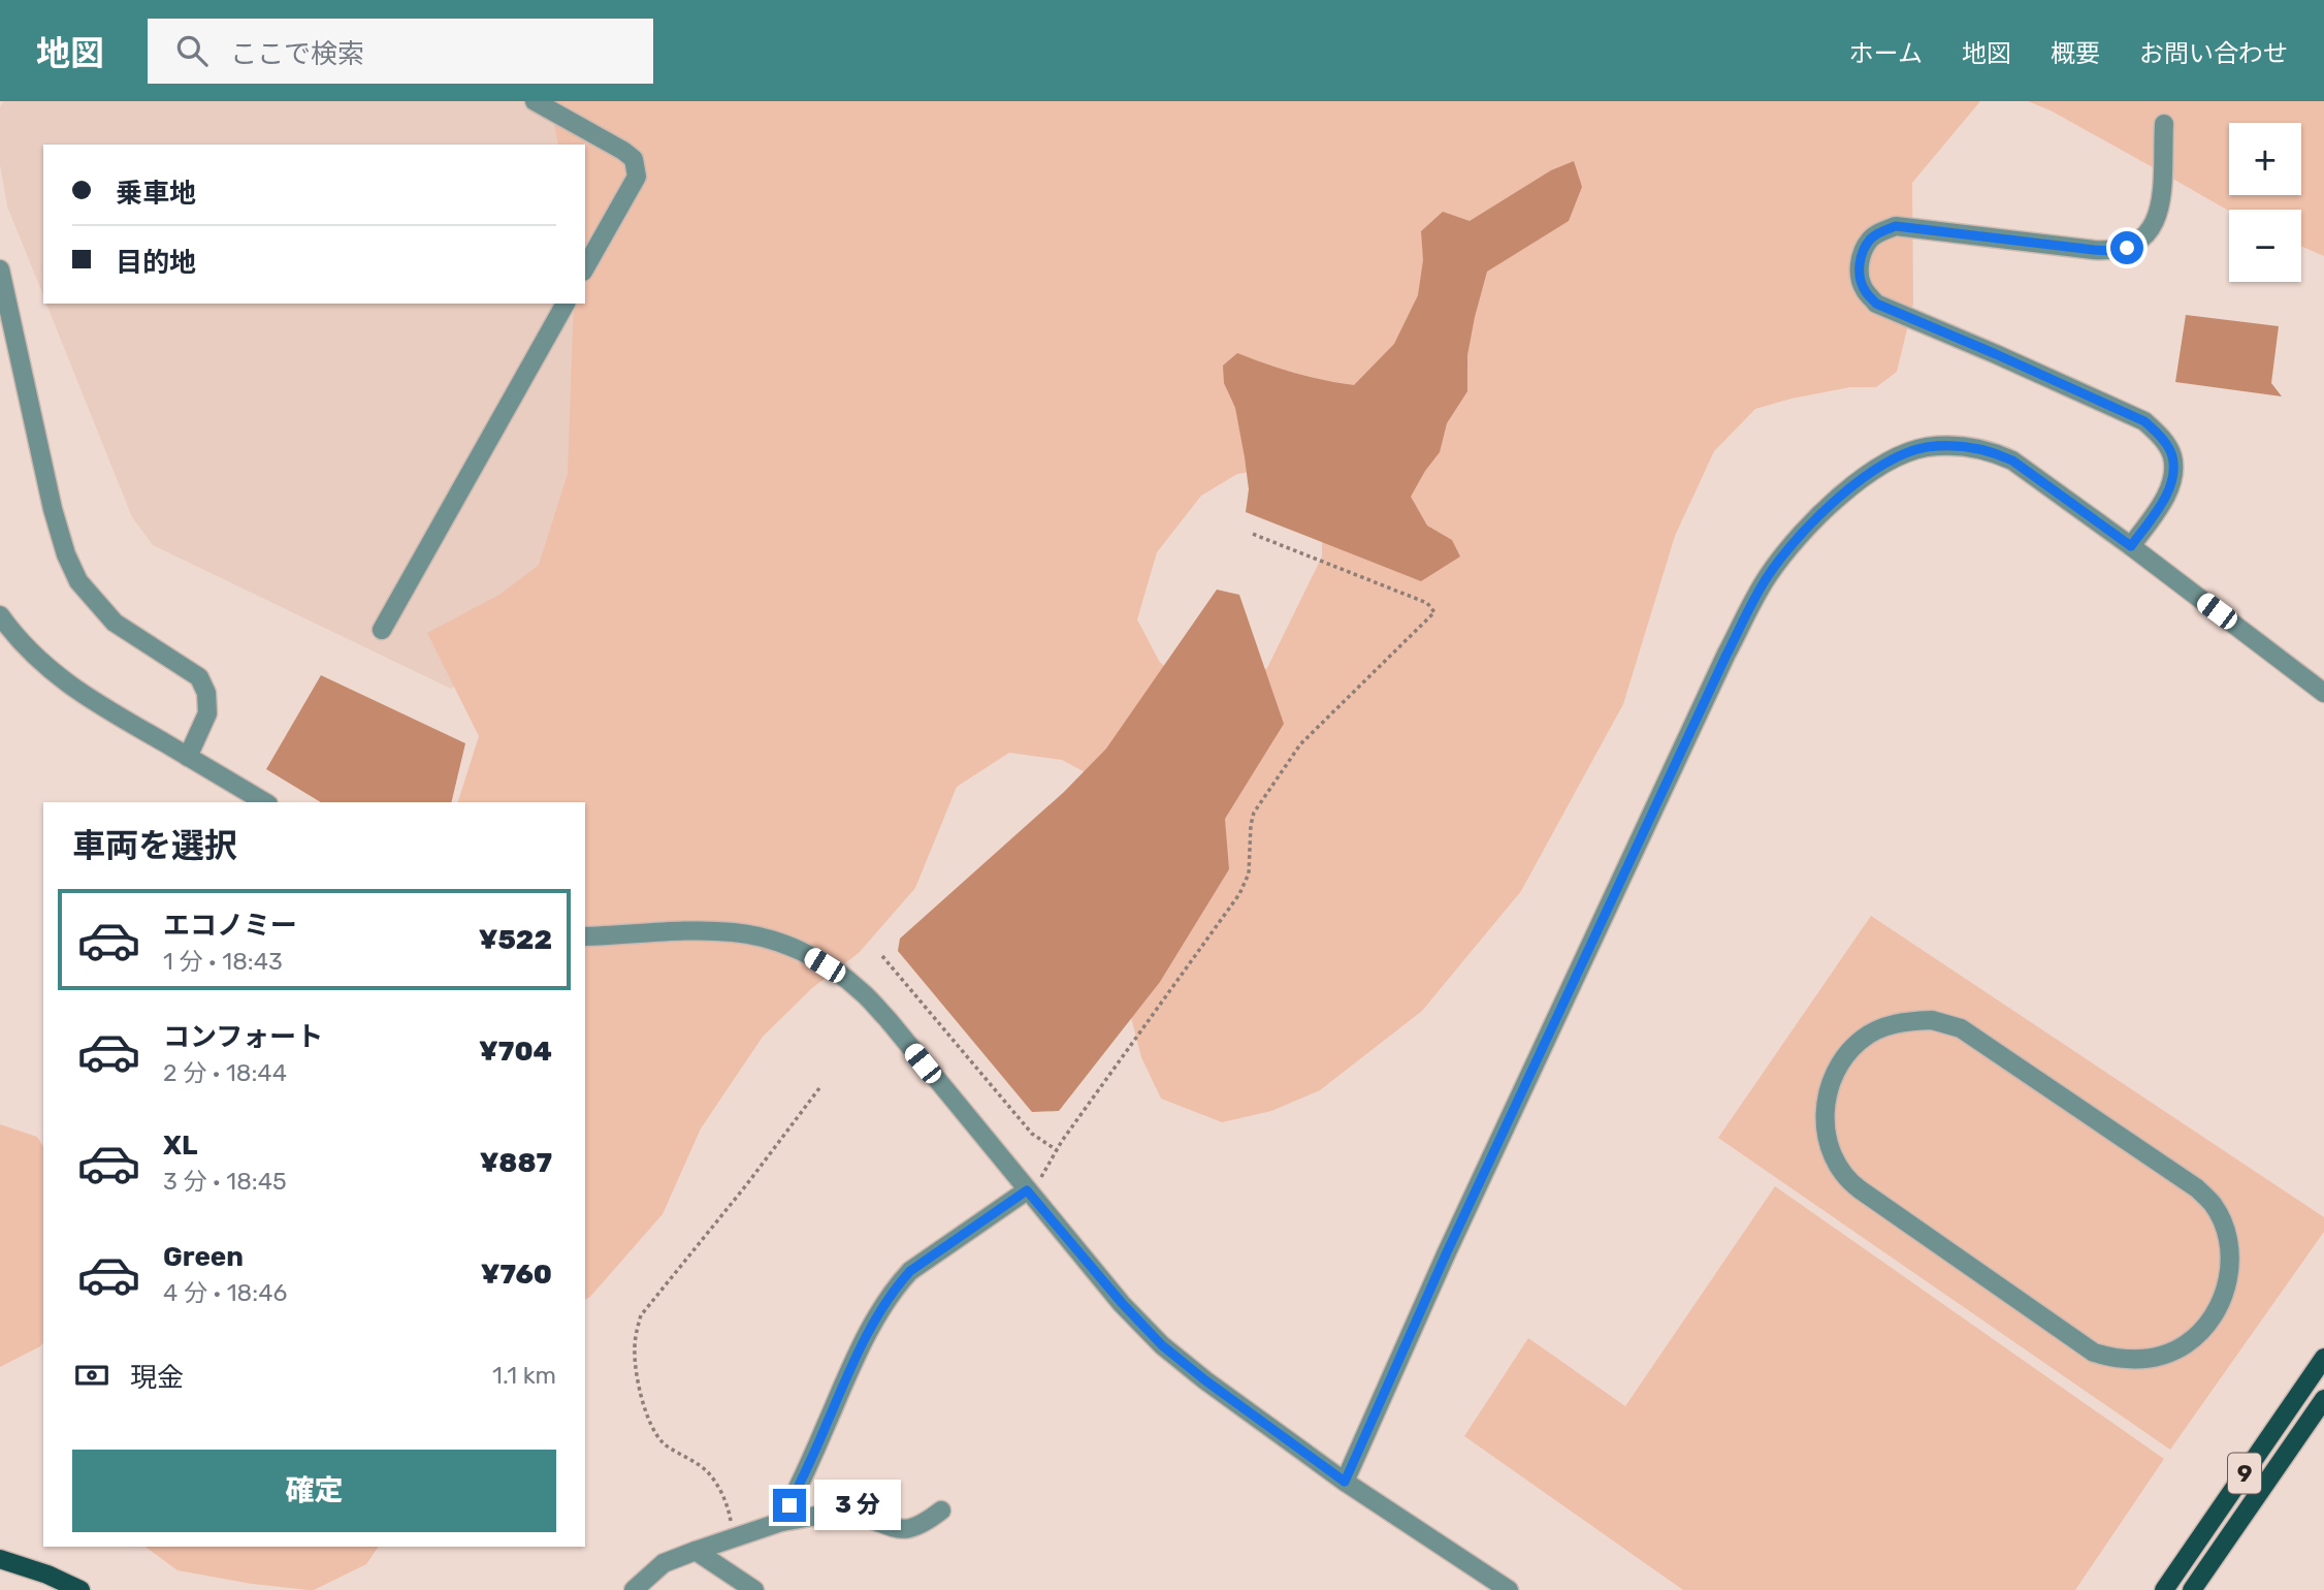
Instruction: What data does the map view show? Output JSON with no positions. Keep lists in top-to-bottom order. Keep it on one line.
{"streets":{"main road":["9"]},"page":{"header":"地図","search":"ここで検索","nav":["ホーム","地図","概要","お問い合わせ"],"map_buttons":["+","−"],"banner":["乗車地","目的地"],"heading":"車両を選択","list":[{"name":"エコノミー","note":"1 分 · 18:43","value":"¥522"},{"name":"コンフォート","note":"2 分 · 18:44","value":"¥704"},{"name":"XL","note":"3 分 · 18:45","value":"¥887"},{"name":"Green","note":"4 分 · 18:46","value":"¥760"}],"pay":["現金","1.1 km"],"buttons":"確定","bubble":"3 分"}}
